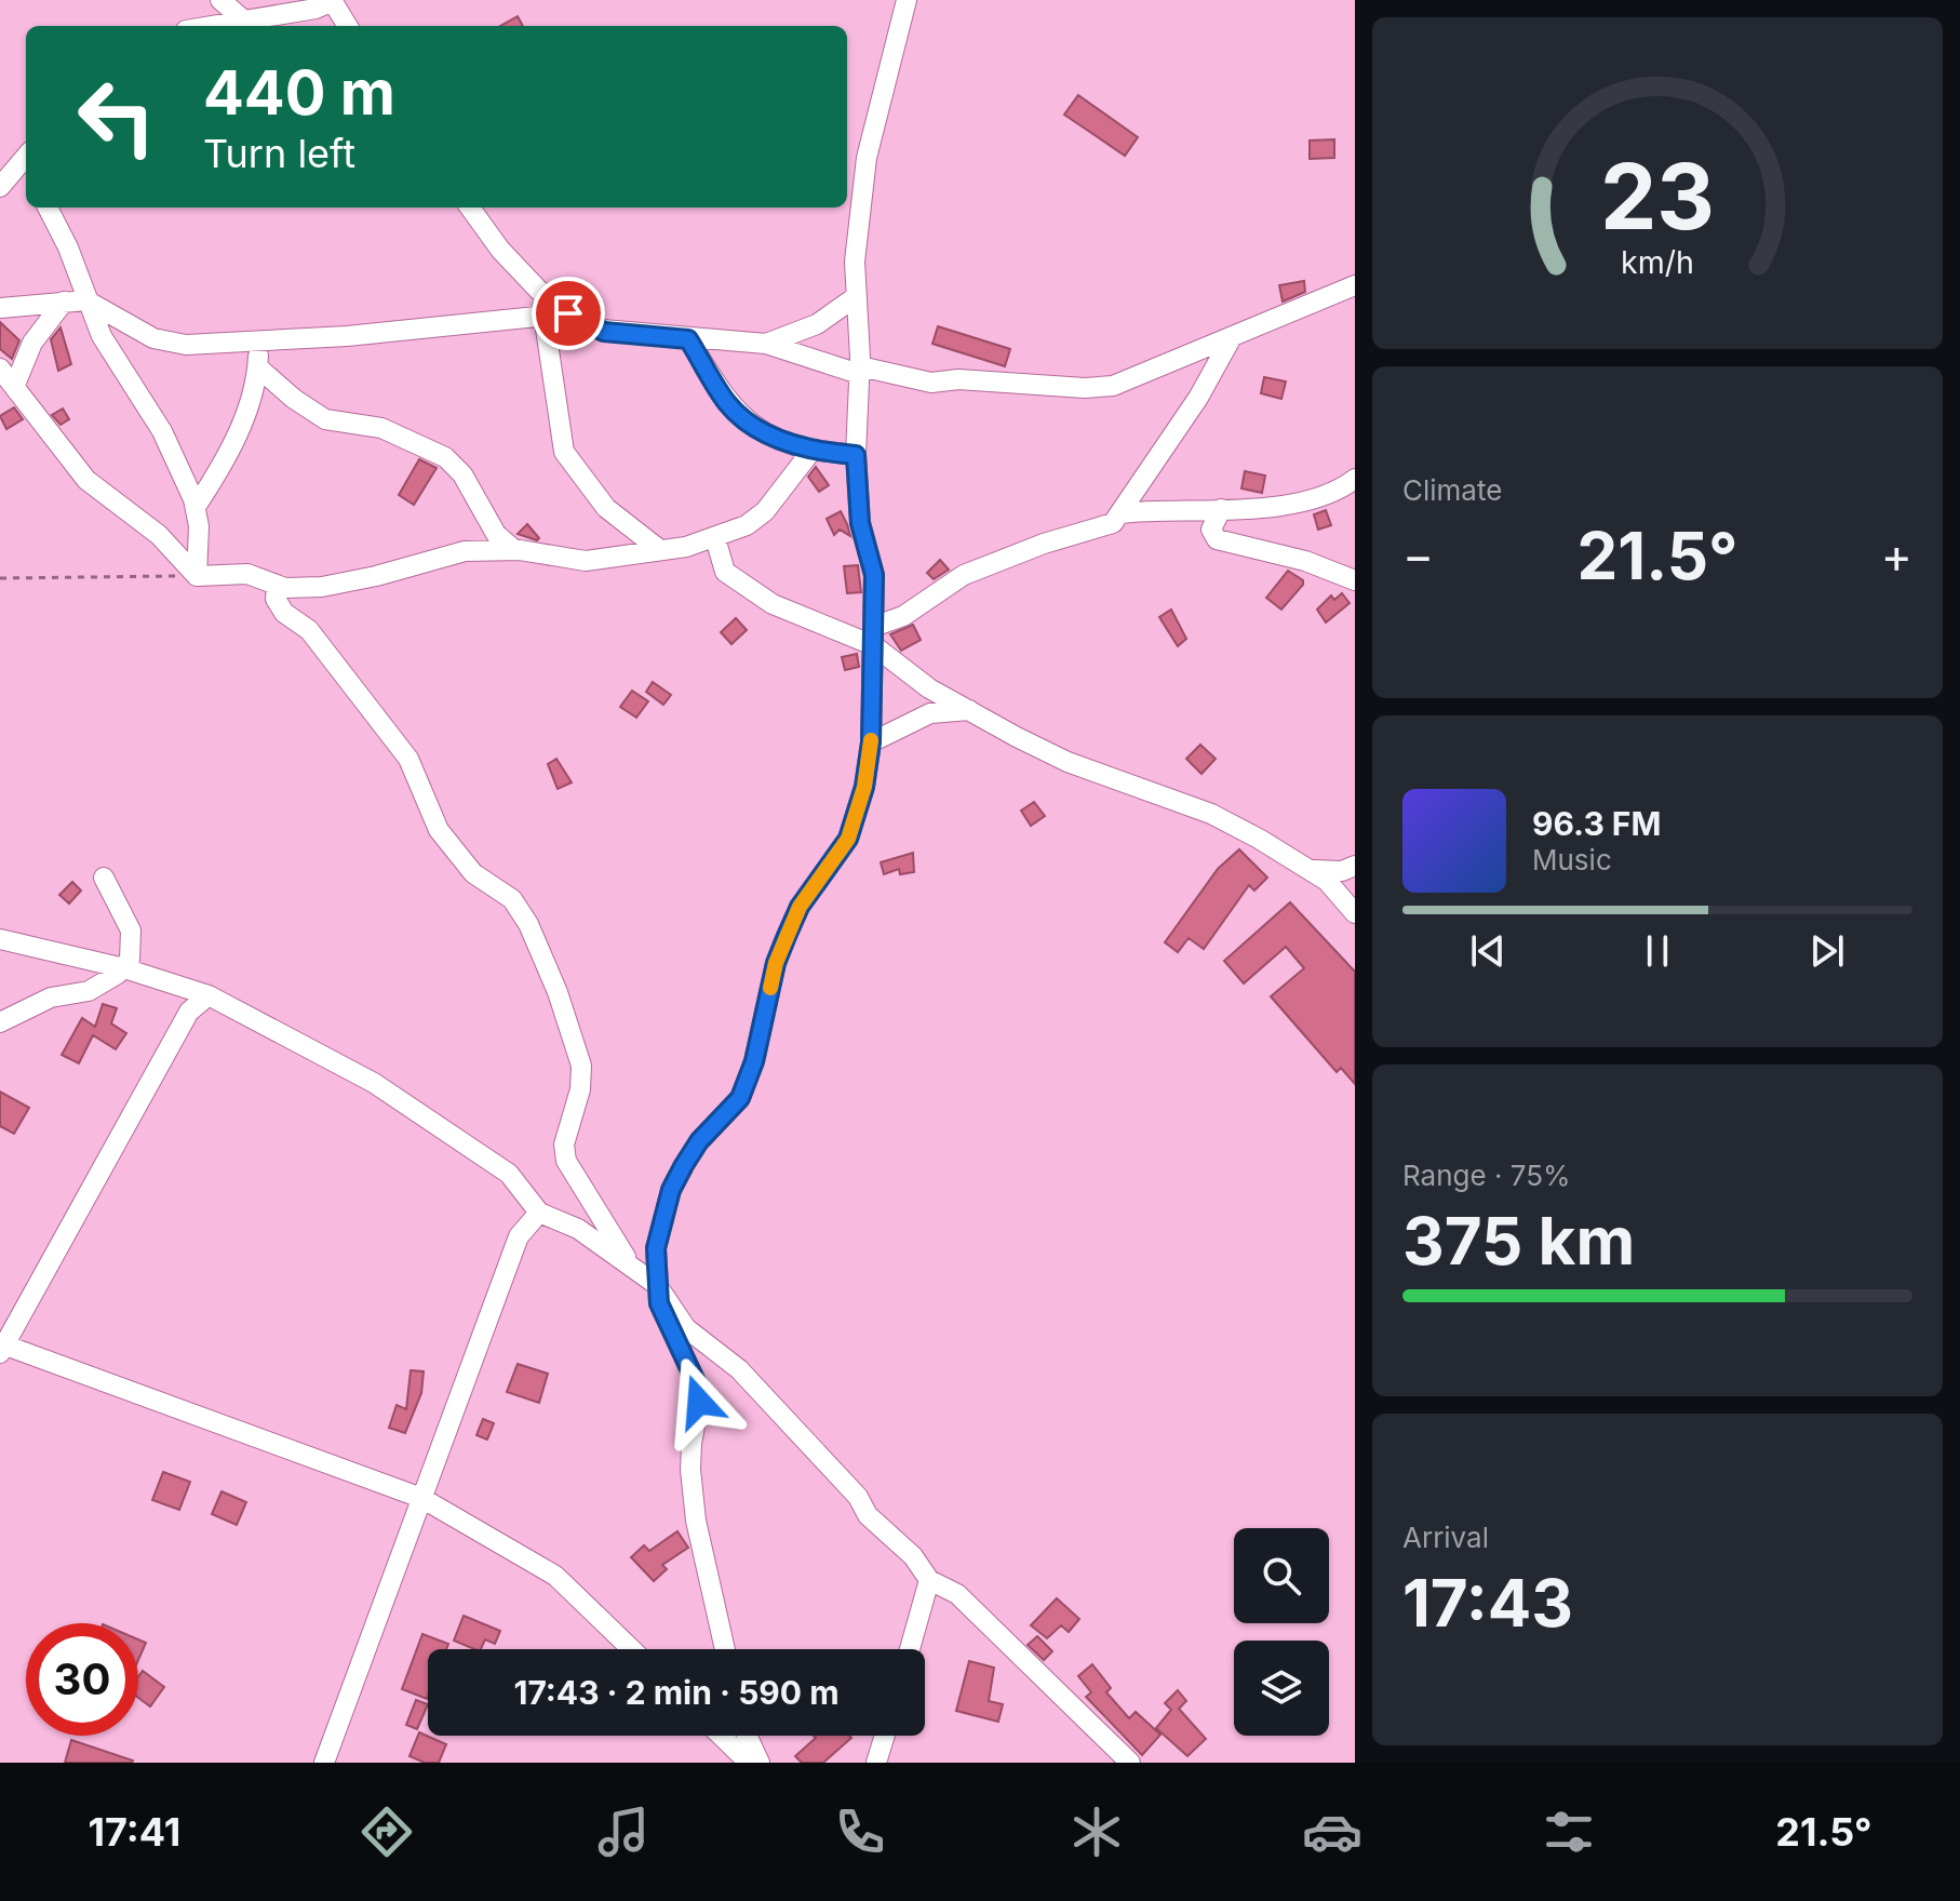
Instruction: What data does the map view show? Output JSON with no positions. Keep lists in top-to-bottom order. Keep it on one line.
{"page":{"turn":["440 m","Turn left"],"tile":["Climate",["Range · 75%","375 km"],["Arrival","17:43"]],"heat":["−","21.5°","+"],"song":["96.3 FM","Music"],"limit":"30","trip":"17:43 · 2 min · 590 m","tabs":["17:41","21.5°"],"gauge":["23","km/h"]}}
